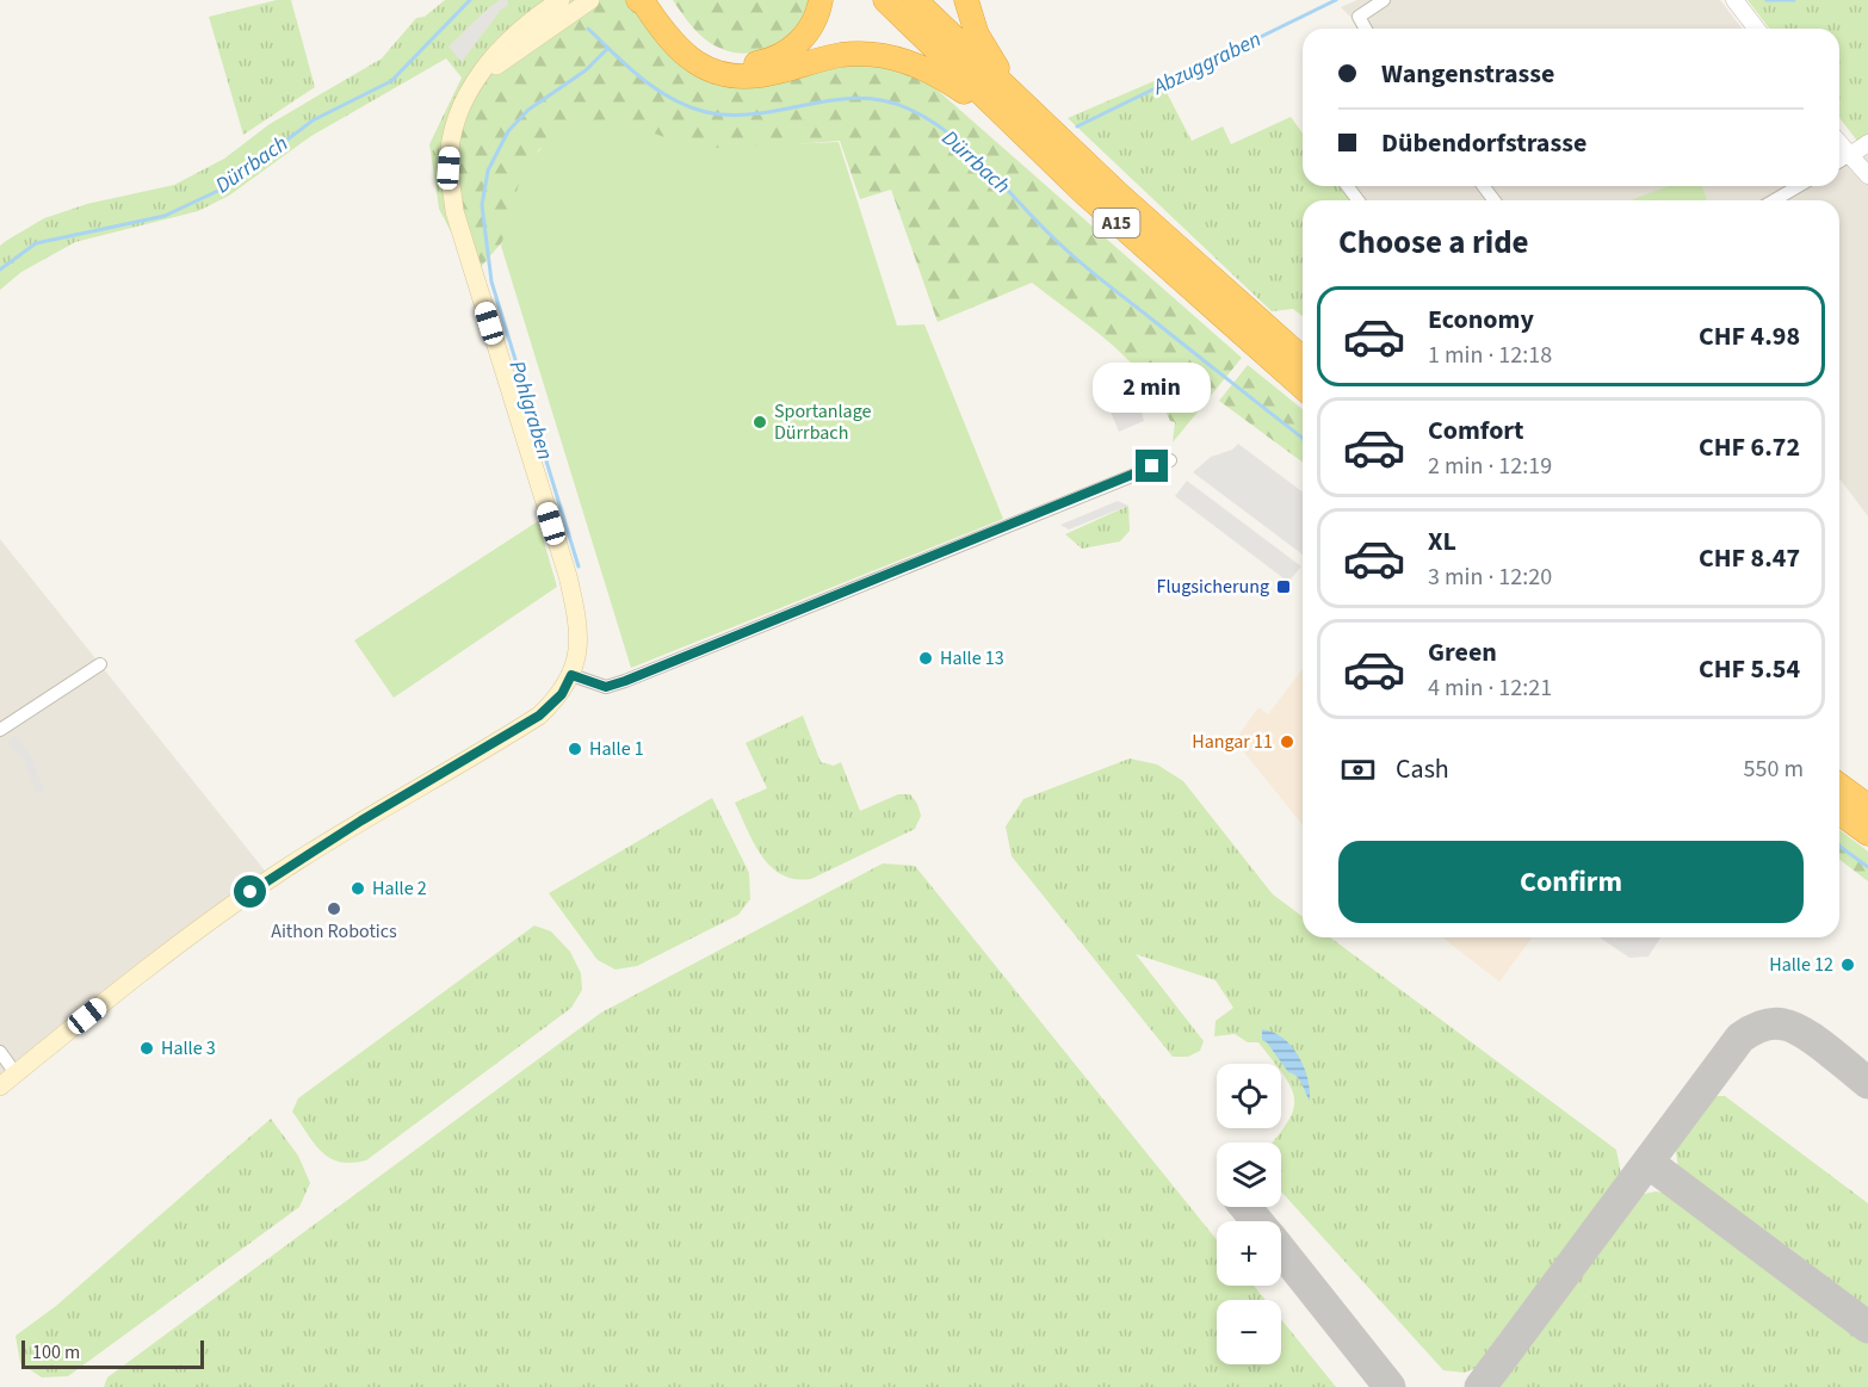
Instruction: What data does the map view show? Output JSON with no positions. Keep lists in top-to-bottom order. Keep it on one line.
{"streets":{"highway":["A15"]},"water":["Abzuggraben","Dürrbach","Pohlgraben"],"places":{"other":["Sportanlage Dürrbach","Halle 13","Hangar 11","Halle 1","Halle 2","Aithon Robotics","Halle 12","Halle 3"],"transit":["Flugsicherung"]},"scale_bar":"100 m","page":{"banner":["Wangenstrasse","Dübendorfstrasse"],"heading":"Choose a ride","list":[{"name":"Economy","note":"1 min · 12:18","value":"CHF 4.98"},{"name":"Comfort","note":"2 min · 12:19","value":"CHF 6.72"},{"name":"XL","note":"3 min · 12:20","value":"CHF 8.47"},{"name":"Green","note":"4 min · 12:21","value":"CHF 5.54"}],"bubble":"2 min","pay":["Cash","550 m"],"buttons":"Confirm","map_buttons":["+","−"],"scale":"100 m"}}
